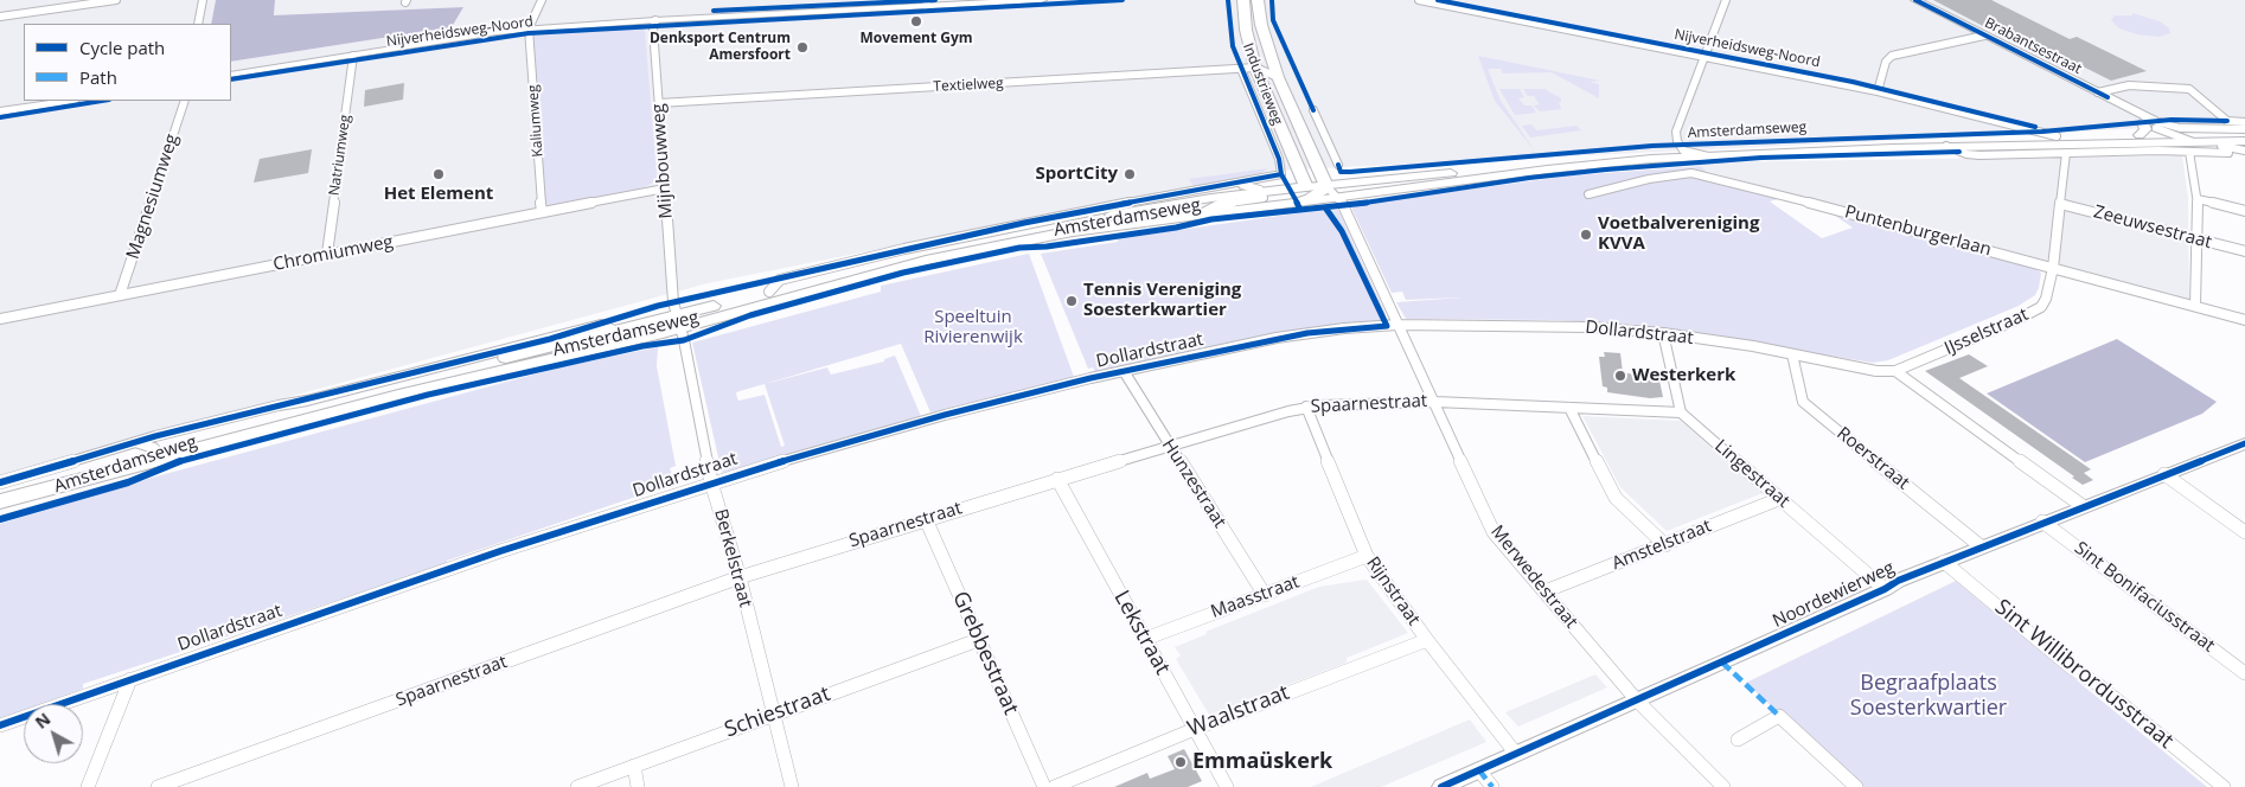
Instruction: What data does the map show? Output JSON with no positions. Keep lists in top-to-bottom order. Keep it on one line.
{"streets":{"main road":["Industrieweg","Amsterdamseweg"],"street":["Nijverheidsweg-Noord","Brabantsestraat","Textielweg","Kaliumweg","Natriumweg","Mijnbouwweg","Magnesiumweg","Zeeuwsestraat","Puntenburgerlaan","Chromiumweg","IJsselstraat","Dollardstraat","Spaarnestraat","Roerstraat","Lingestraat","Hunzestraat","Amstelstraat","Berkelstraat","Merwedestraat","Rijnstraat","Noordewierweg","Maasstraat","Sint Bonifaciusstraat","Lekstraat","Grebbestraat","Sint Willibrordusstraat","Waalstraat","Schiestraat"]},"crossings":[["Nijverheidsweg-Noord","Kaliumweg"],["Nijverheidsweg-Noord","Amsterdamseweg"],["Nijverheidsweg-Noord","Natriumweg"],["Nijverheidsweg-Noord","Mijnbouwweg"],["Brabantsestraat","Amsterdamseweg"],["Industrieweg","Textielweg"],["Industrieweg","Amsterdamseweg"],["Textielweg","Mijnbouwweg"],["Kaliumweg","Chromiumweg"],["Amsterdamseweg","Mijnbouwweg"],["Amsterdamseweg","IJsselstraat"],["Amsterdamseweg","Berkelstraat"],["Amsterdamseweg","Merwedestraat"],["Natriumweg","Chromiumweg"],["Mijnbouwweg","Chromiumweg"],["Mijnbouwweg","Berkelstraat"],["Magnesiumweg","Chromiumweg"],["Zeeuwsestraat","IJsselstraat"],["Puntenburgerlaan","IJsselstraat"],["IJsselstraat","Dollardstraat"],["Dollardstraat","Roerstraat"],["Dollardstraat","Hunzestraat"],["Dollardstraat","Berkelstraat"],["Dollardstraat","Merwedestraat"],["Spaarnestraat","Lingestraat"],["Spaarnestraat","Hunzestraat"],["Spaarnestraat","Berkelstraat"],["Spaarnestraat","Merwedestraat"],["Spaarnestraat","Rijnstraat"],["Spaarnestraat","Lekstraat"],["Spaarnestraat","Grebbestraat"],["Roerstraat","Noordewierweg"],["Lingestraat","Amstelstraat"],["Lingestraat","Noordewierweg"],["Hunzestraat","Maasstraat"],["Amstelstraat","Merwedestraat"],["Berkelstraat","Schiestraat"],["Merwedestraat","Noordewierweg"],["Rijnstraat","Noordewierweg"],["Rijnstraat","Maasstraat"],["Rijnstraat","Waalstraat"],["Noordewierweg","Sint Bonifaciusstraat"],["Noordewierweg","Sint Willibrordusstraat"],["Maasstraat","Lekstraat"],["Lekstraat","Waalstraat"],["Grebbestraat","Schiestraat"]],"parks":["Speeltuin Rivierenwijk","Begraafplaats Soesterkwartier"],"places":["Movement Gym","Denksport Centrum Amersfoort","Het Element","SportCity","Voetbalvereniging KVVA","Tennis Vereniging Soesterkwartier","Westerkerk","Emmaüskerk"],"legend":["Cycle path","Path"],"north":"top left"}
